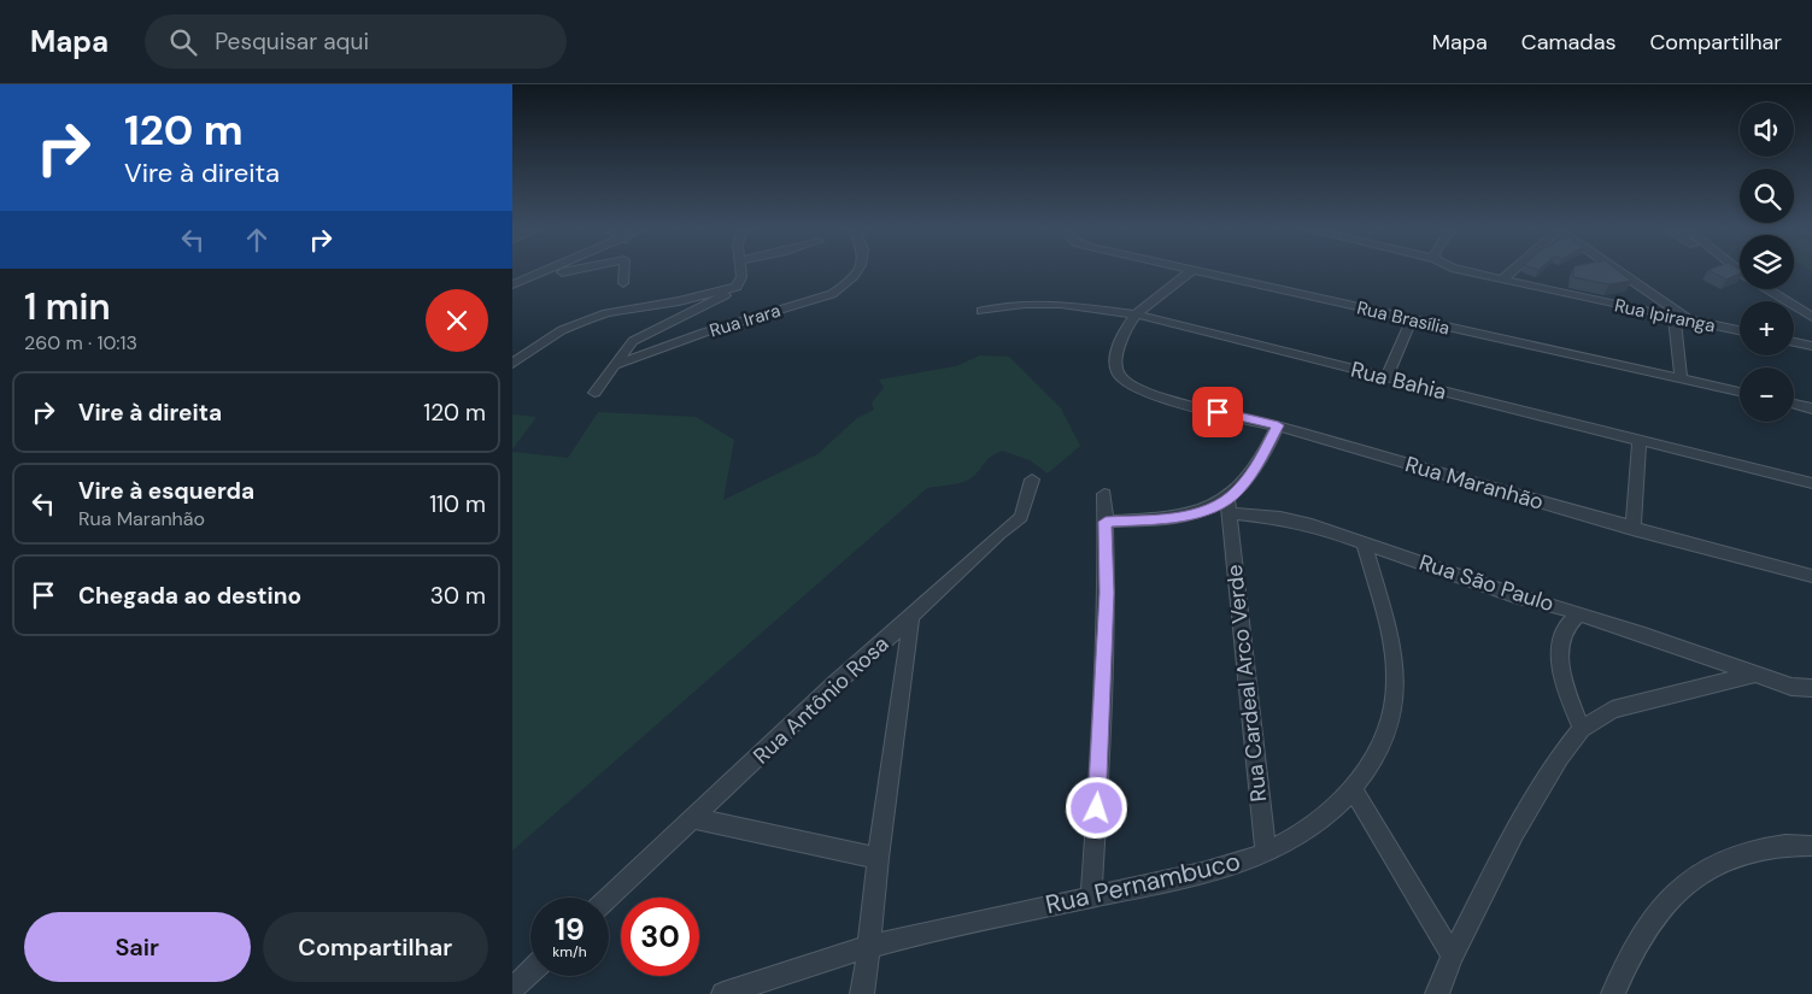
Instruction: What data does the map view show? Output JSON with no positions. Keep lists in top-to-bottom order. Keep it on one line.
{"streets":{"street":["Rua Ipiranga","Rua Brasília","Rua Irara","Rua Bahia","Rua Maranhão","Rua São Paulo","Rua Cardeal Arco Verde","Rua Antônio Rosa","Rua Pernambuco"]},"crossings":[["Rua Bahia","Rua Maranhão"],["Rua São Paulo","Rua Cardeal Arco Verde"],["Rua São Paulo","Rua Pernambuco"],["Rua Cardeal Arco Verde","Rua Pernambuco"]],"page":{"header":"Mapa","search":"Pesquisar aqui","nav":["Mapa","Camadas","Compartilhar"],"turn":["120 m","Vire à direita"],"map_buttons":["+","−"],"heading":["1 min","260 m · 10:13"],"list":[{"name":"Vire à direita","value":"120 m"},{"name":"Vire à esquerda","note":"Rua Maranhão","value":"110 m"},{"name":"Chegada ao destino","value":"30 m"}],"speed":"19 km/h","limit":"30","buttons":["Sair","Compartilhar"]}}
